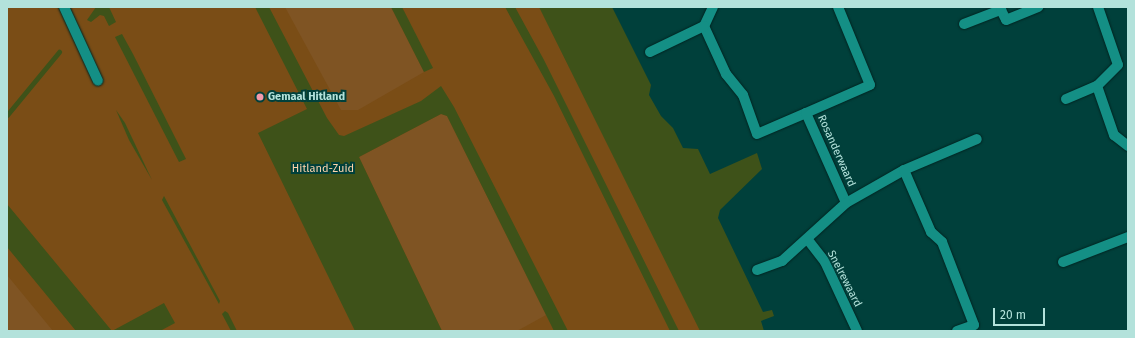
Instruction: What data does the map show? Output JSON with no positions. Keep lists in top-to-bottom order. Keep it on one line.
{"streets":{"street":["Rosanderwaard","Snelrewaard"]},"parks":["Hitland-Zuid"],"places":["Gemaal Hitland"],"scale_bar":"20 m"}
